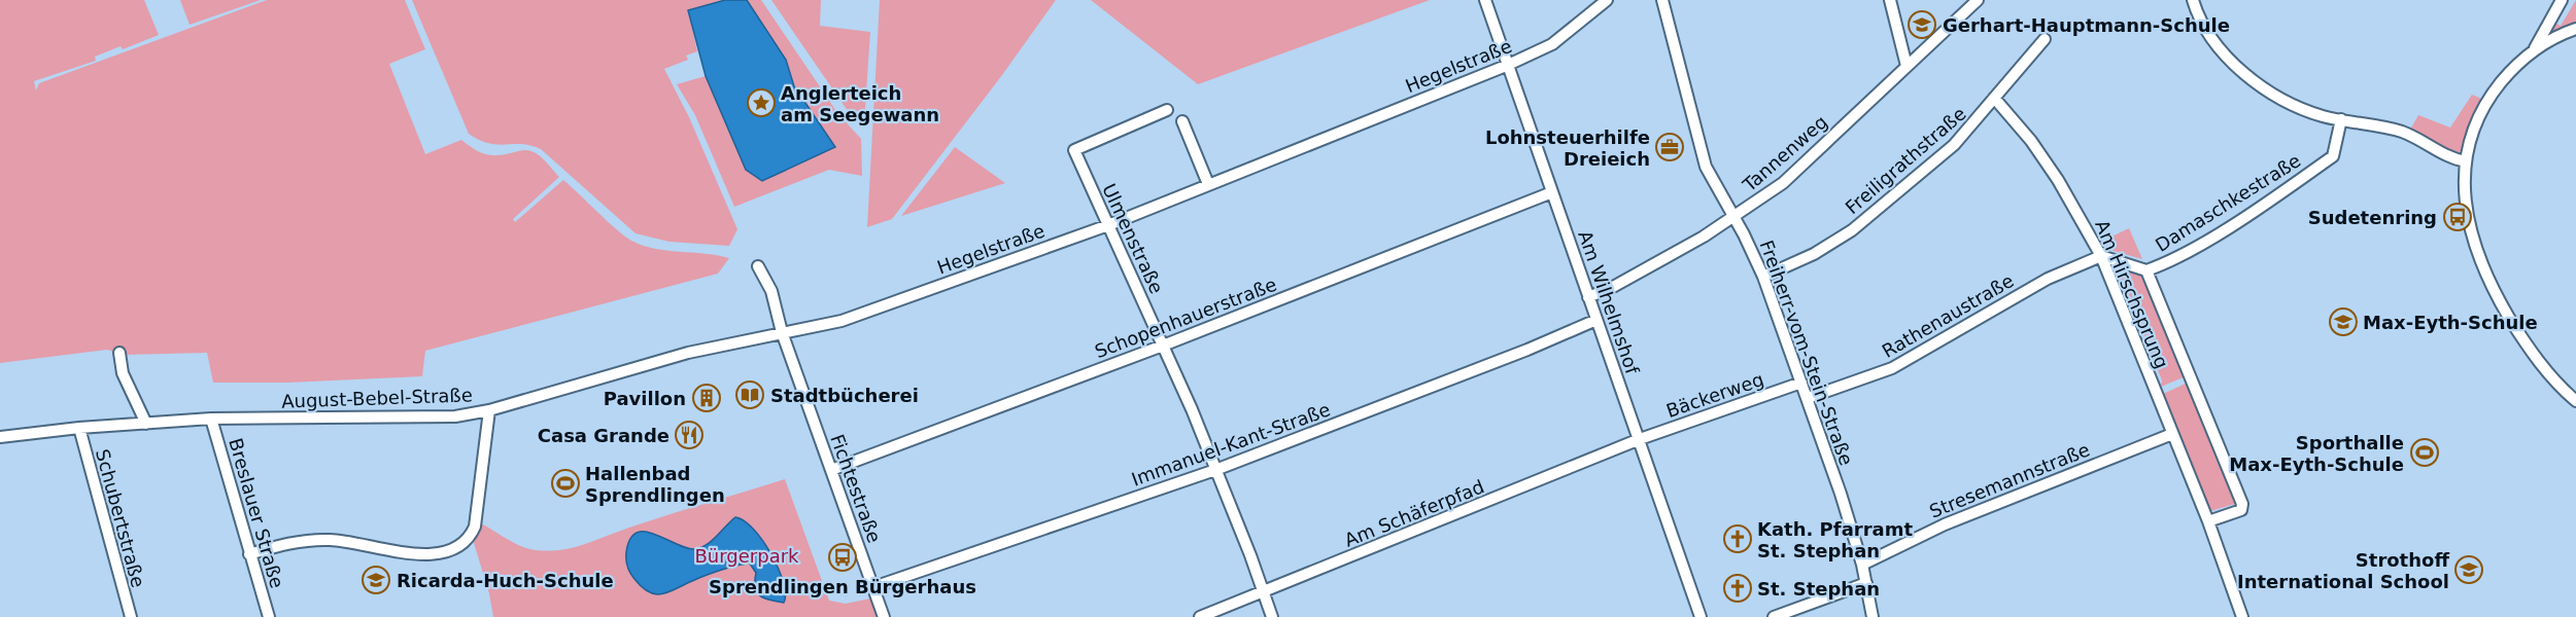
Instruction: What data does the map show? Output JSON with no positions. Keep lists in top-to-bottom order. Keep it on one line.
{"streets":{"street":["Hegelstraße","Tannenweg","Freiligrathstraße","Damaschkestraße","Ulmenstraße","Am Hirschsprung","Am Wilhelmshof","Rathenaustraße","Schopenhauerstraße","Freiherr-vom-Stein-Straße","Bäckerweg","August-Bebel-Straße","Immanuel-Kant-Straße","Stresemannstraße","Fichtestraße","Breslauer Straße","Am Schäferpfad","Schubertstraße"]},"crossings":[["Hegelstraße","Ulmenstraße"],["Hegelstraße","Am Wilhelmshof"],["Hegelstraße","August-Bebel-Straße"],["Hegelstraße","Fichtestraße"],["Tannenweg","Am Wilhelmshof"],["Tannenweg","Freiherr-vom-Stein-Straße"],["Freiligrathstraße","Am Hirschsprung"],["Freiligrathstraße","Freiherr-vom-Stein-Straße"],["Damaschkestraße","Am Hirschsprung"],["Damaschkestraße","Rathenaustraße"],["Ulmenstraße","Schopenhauerstraße"],["Ulmenstraße","Immanuel-Kant-Straße"],["Ulmenstraße","Am Schäferpfad"],["Am Hirschsprung","Rathenaustraße"],["Am Hirschsprung","Stresemannstraße"],["Am Wilhelmshof","Schopenhauerstraße"],["Am Wilhelmshof","Bäckerweg"],["Am Wilhelmshof","Immanuel-Kant-Straße"],["Am Wilhelmshof","Am Schäferpfad"],["Rathenaustraße","Freiherr-vom-Stein-Straße"],["Schopenhauerstraße","Fichtestraße"],["Freiherr-vom-Stein-Straße","Bäckerweg"],["Freiherr-vom-Stein-Straße","Stresemannstraße"],["Bäckerweg","Am Schäferpfad"],["August-Bebel-Straße","Fichtestraße"],["August-Bebel-Straße","Breslauer Straße"],["August-Bebel-Straße","Schubertstraße"],["Immanuel-Kant-Straße","Fichtestraße"]],"parks":["Bürgerpark"],"places":{"school or university":["Gerhart-Hauptmann-Schule","Max-Eyth-Schule","Strothoff International School","Ricarda-Huch-Schule"],"place":["Anglerteich am Seegewann"],"office":["Lohnsteuerhilfe Dreieich"],"bus stop":["Sudetenring","Sprendlingen Bürgerhaus"],"library":["Stadtbücherei"],"building":["Pavillon"],"restaurant":["Casa Grande"],"sports":["Sporthalle Max-Eyth-Schule","Hallenbad Sprendlingen"],"church":["Kath. Pfarramt St. Stephan","St. Stephan"]}}
